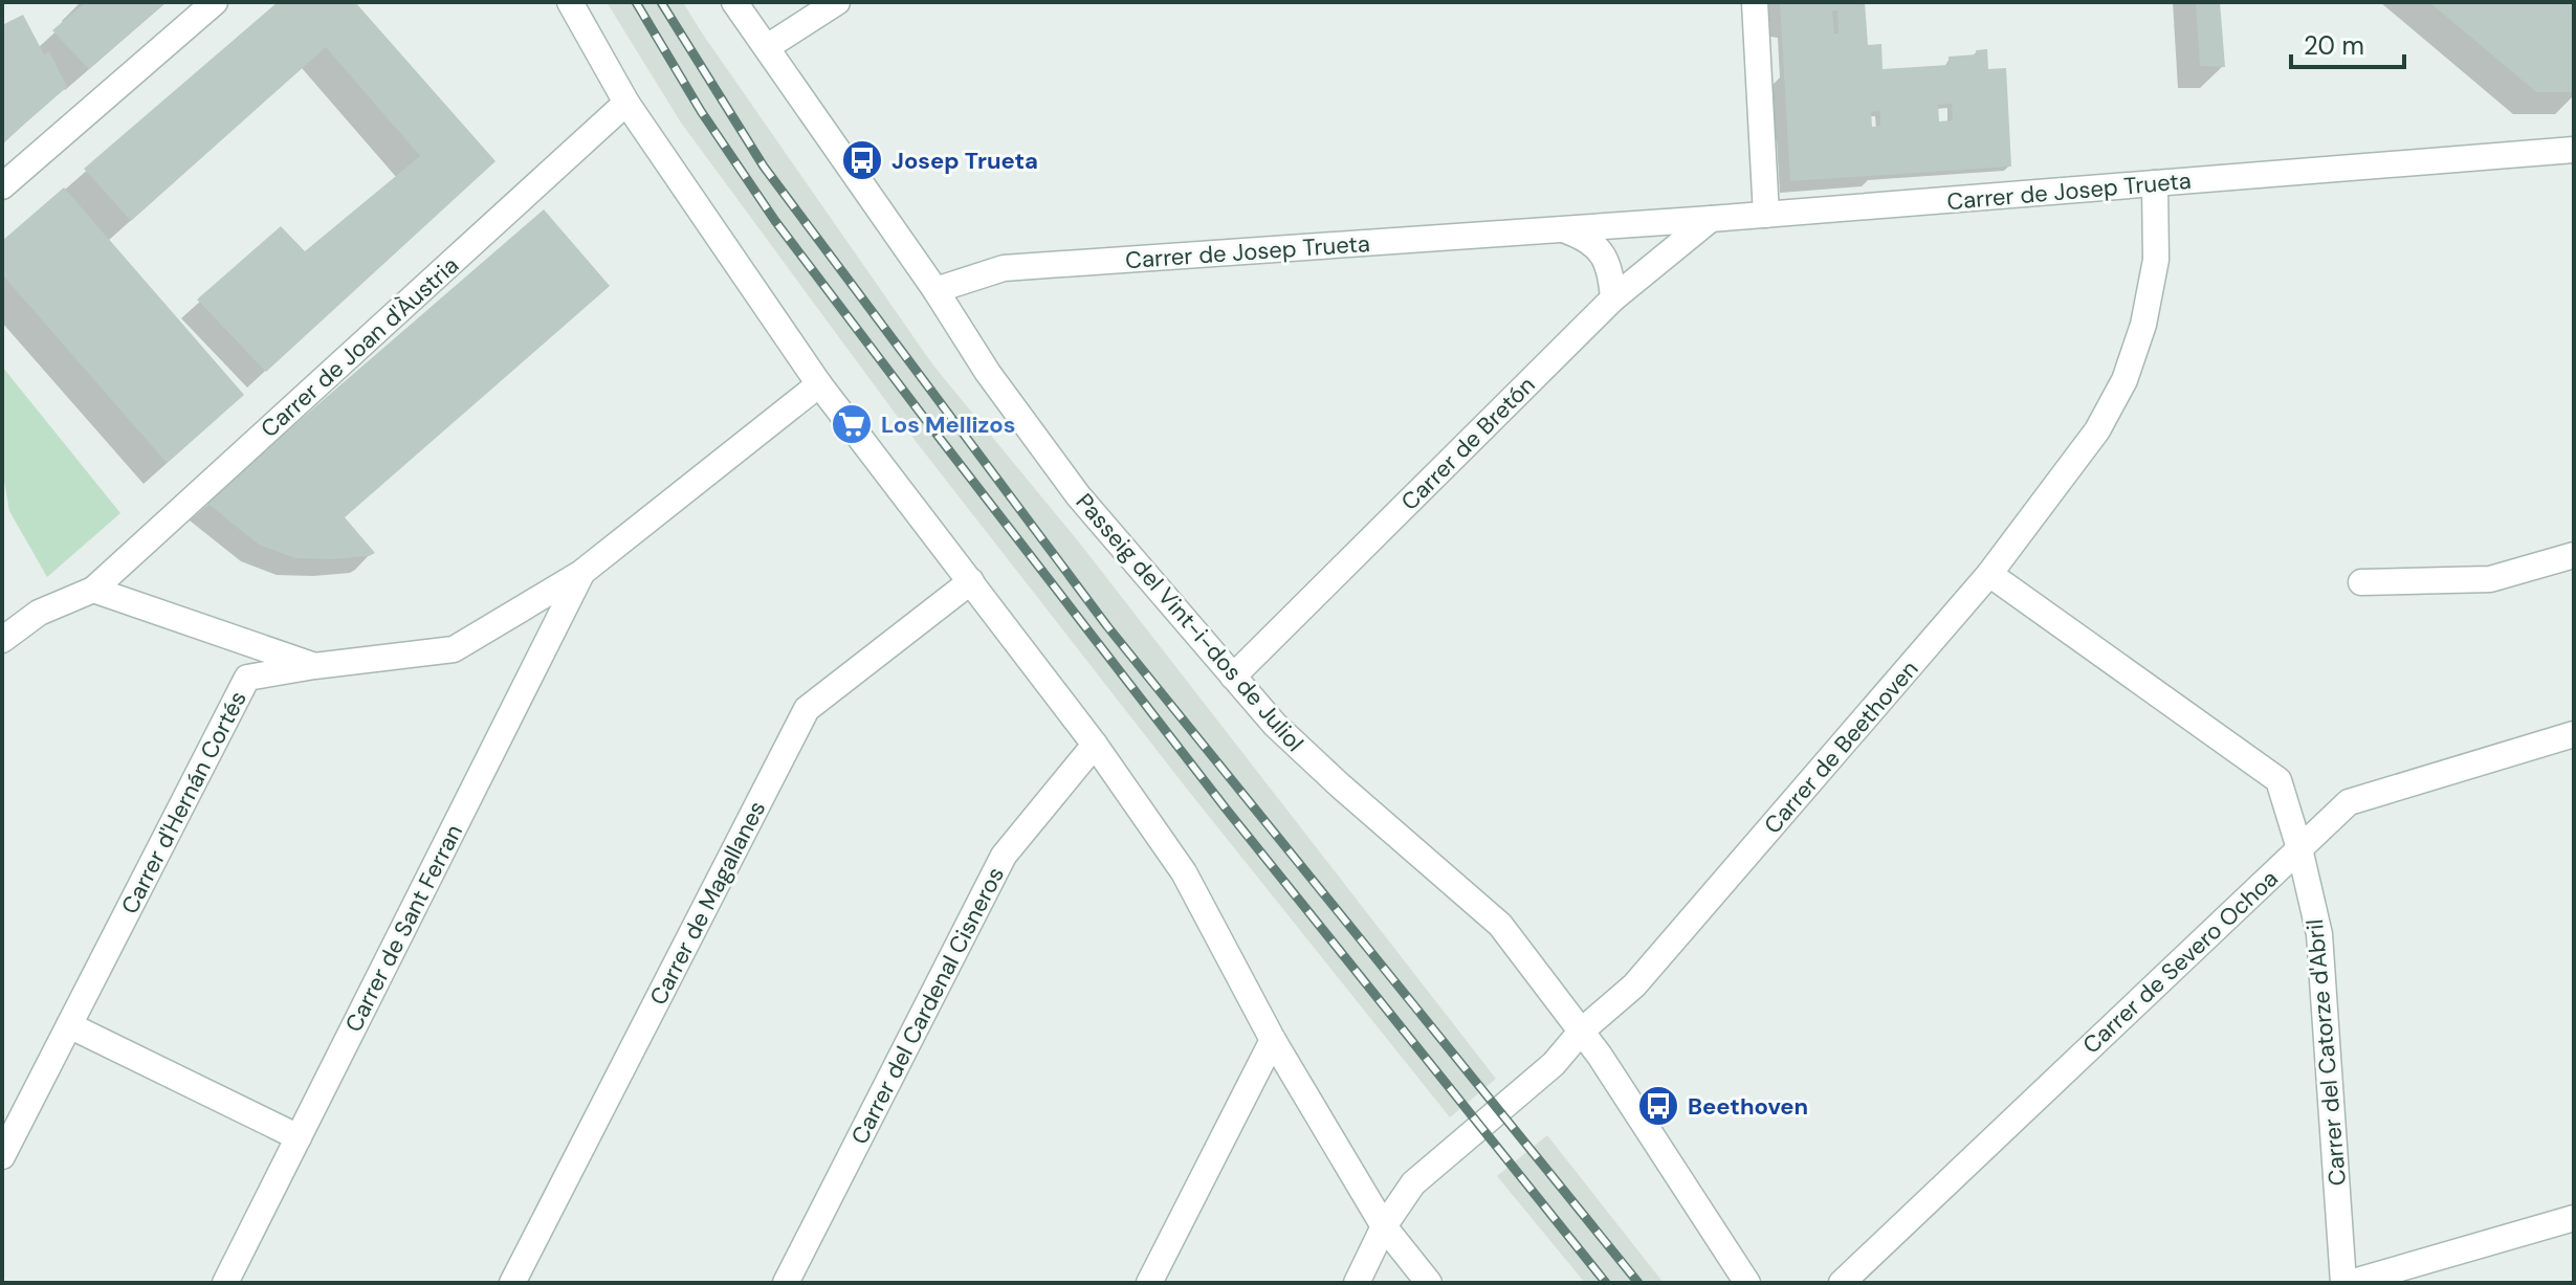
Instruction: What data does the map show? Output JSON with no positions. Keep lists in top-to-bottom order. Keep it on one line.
{"streets":{"street":["Carrer de Josep Trueta","Carrer de Joan d'Àustria","Carrer de Bretón","Passeig del Vint-i-dos de Juliol","Carrer de Beethoven","Carrer d'Hernán Cortés","Carrer de Magallanes","Carrer de Sant Ferran","Carrer de Severo Ochoa","Carrer del Cardenal Cisneros","Carrer del Catorze d'Abril"]},"crossings":[["Carrer de Josep Trueta","Carrer de Bretón"],["Carrer de Josep Trueta","Passeig del Vint-i-dos de Juliol"],["Carrer de Josep Trueta","Carrer de Beethoven"],["Carrer de Bretón","Passeig del Vint-i-dos de Juliol"],["Passeig del Vint-i-dos de Juliol","Carrer de Beethoven"],["Carrer de Beethoven","Carrer del Catorze d'Abril"],["Carrer d'Hernán Cortés","Carrer de Sant Ferran"],["Carrer de Severo Ochoa","Carrer del Catorze d'Abril"]],"places":{"bus stop":["Josep Trueta","Beethoven"],"supermarket":["Los Mellizos"]},"scale_bar":"20 m"}
